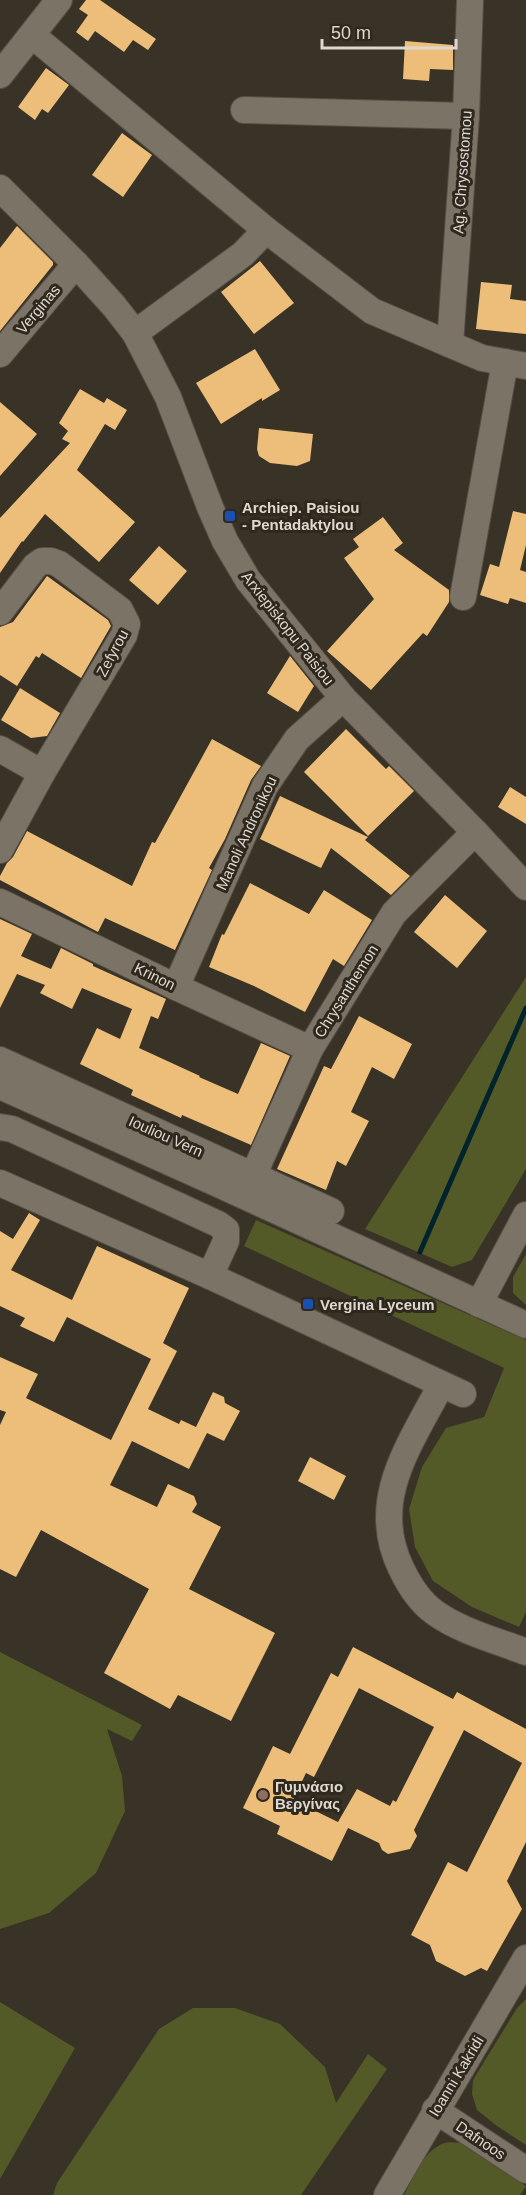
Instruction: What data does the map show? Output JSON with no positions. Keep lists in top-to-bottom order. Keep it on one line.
{"streets":{"street":["Ag. Chrysostomou","Verginas","Arxiepiskopu Paisiou","Zefyrou","Manoli Andronikou","Krinon","Chrysanthemon","Iouliou Vern","Ioanni Kakridi","Dafnoos"]},"crossings":[["Verginas","Arxiepiskopu Paisiou"],["Arxiepiskopu Paisiou","Manoli Andronikou"],["Arxiepiskopu Paisiou","Chrysanthemon"],["Manoli Andronikou","Krinon"],["Krinon","Chrysanthemon"],["Chrysanthemon","Iouliou Vern"],["Ioanni Kakridi","Dafnoos"]],"places":{"transit":["Archiep. Paisiou - Pentadaktylou","Vergina Lyceum"],"other":["Γυμνάσιο Βεργίνας"]},"scale_bar":"50 m"}
